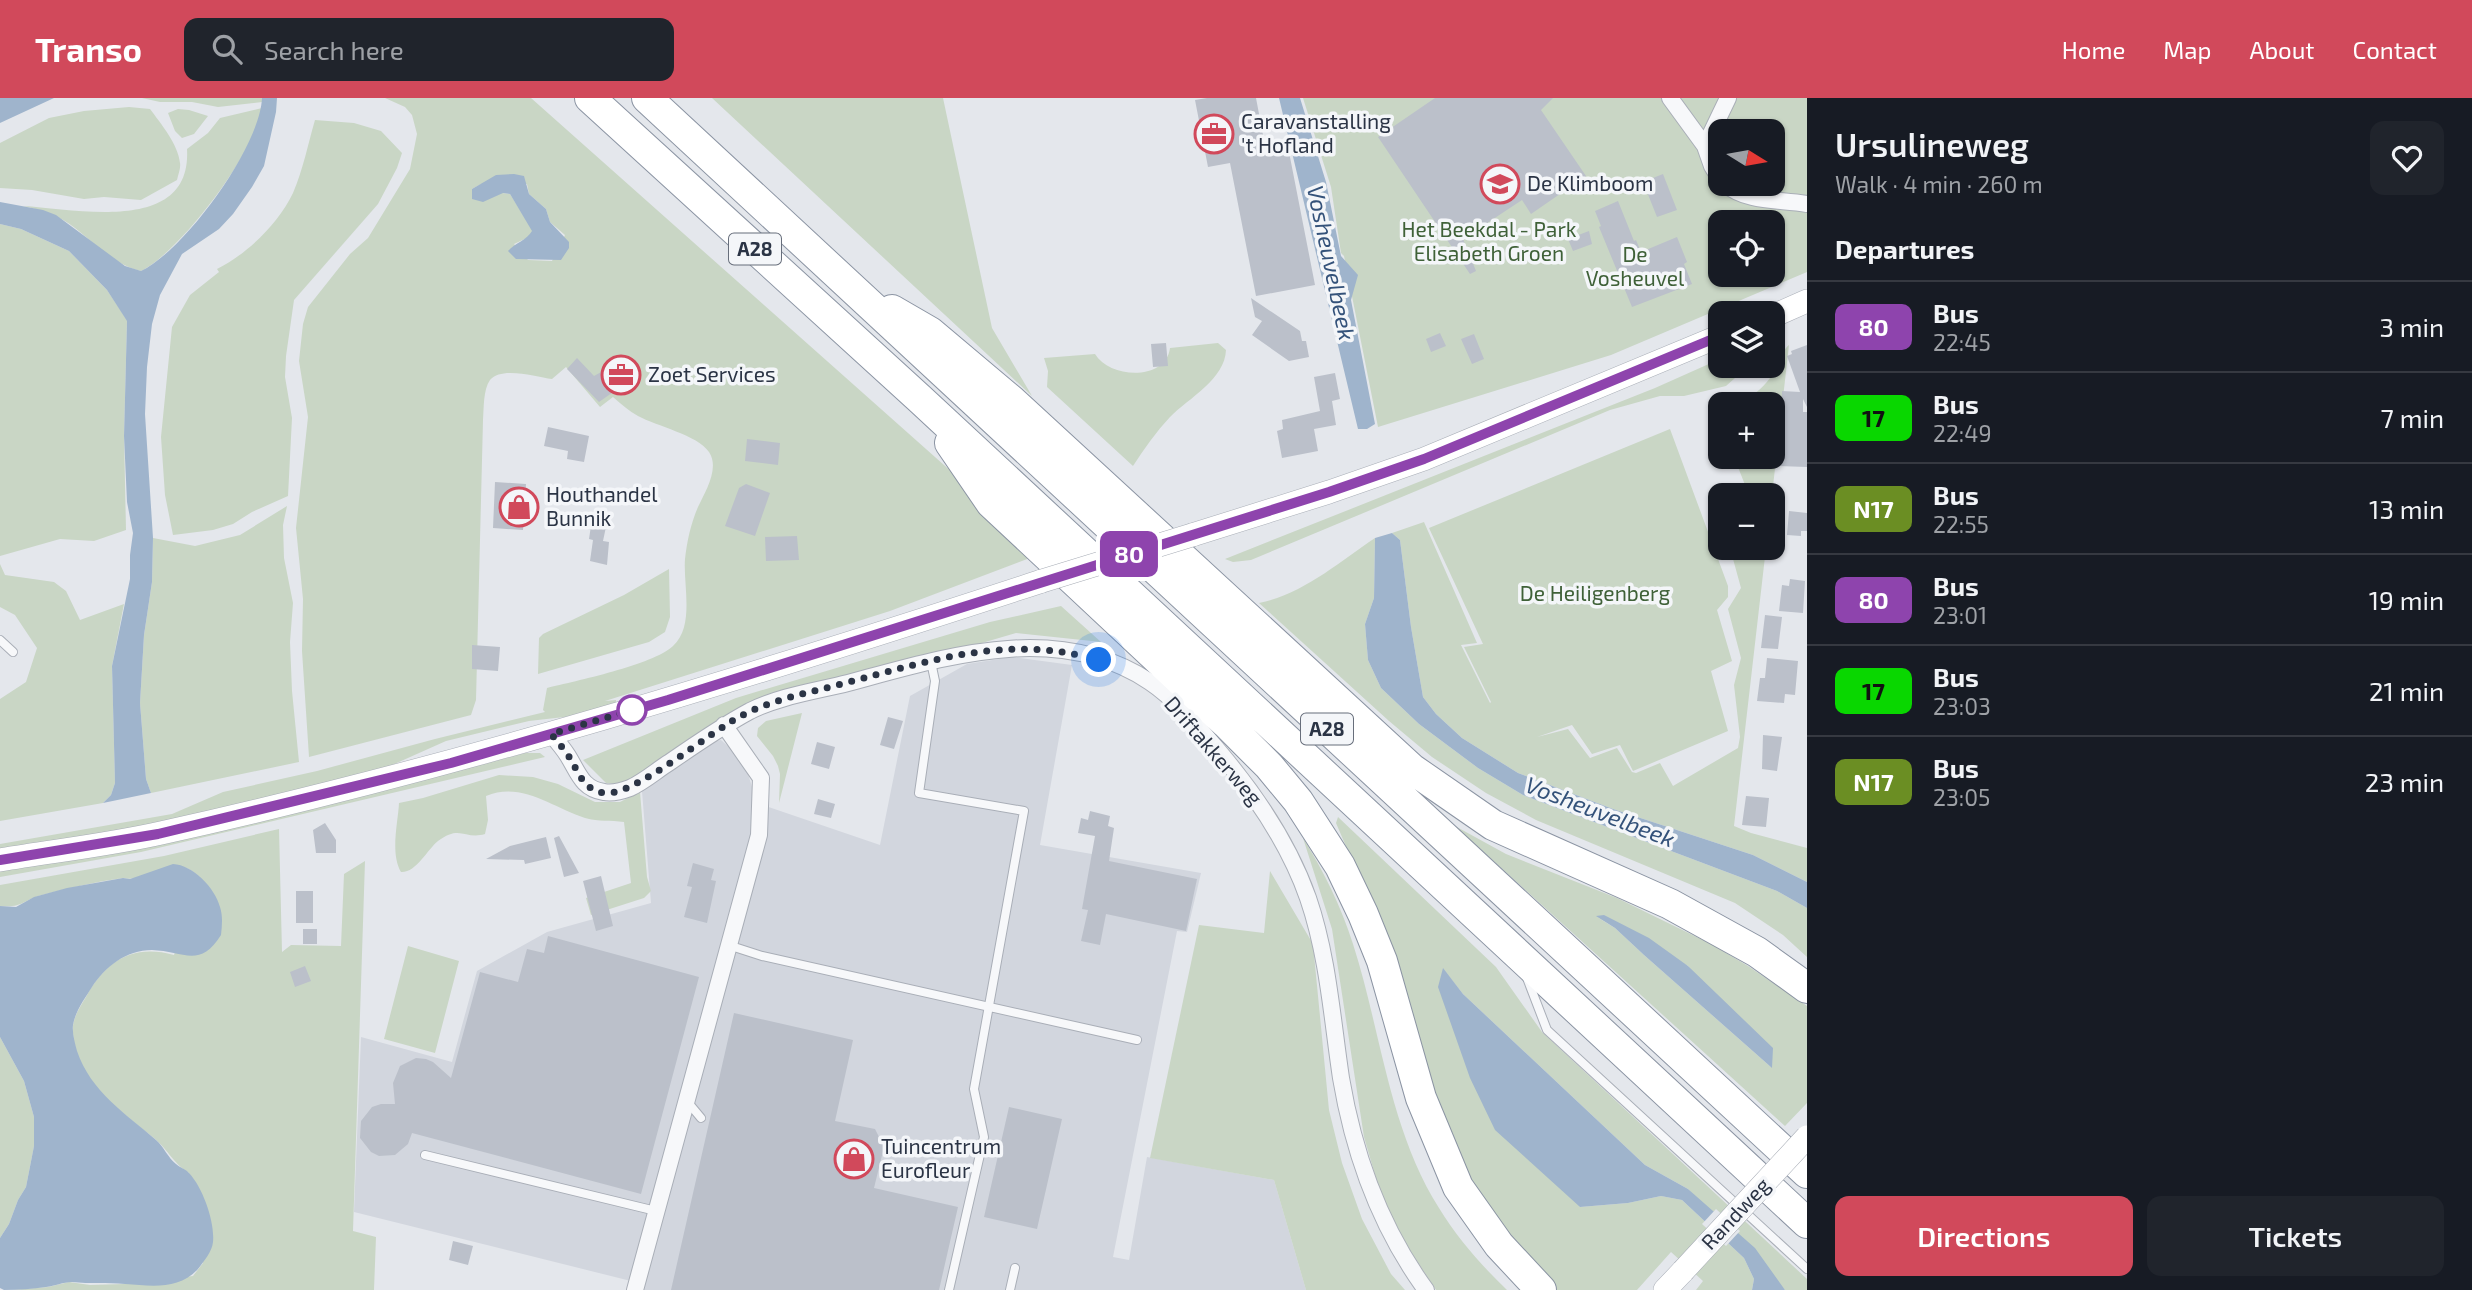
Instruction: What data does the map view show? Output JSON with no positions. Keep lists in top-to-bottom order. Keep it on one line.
{"streets":{"highway":["A28"],"main road":["Randweg"],"street":["Driftakkerweg"]},"water":["Vosheuvelbeek"],"parks":["Het Beekdal - Park Elisabeth Groen","De Vosheuvel","De Heiligenberg"],"places":{"office":["Caravanstalling 't Hofland","Zoet Services"],"school or university":["De Klimboom"],"shop":["Houthandel Bunnik","Tuincentrum Eurofleur"]},"lines":["bus line 80"],"north":"right","page":{"header":"Transo","search":"Search here","nav":["Home","Map","About","Contact"],"on_map":"80","heading":[["Ursulineweg","Walk · 4 min · 260 m"],"Departures"],"map_buttons":["+","−"],"list":[{"mark":"80","name":"Bus","note":"22:45","value":"3 min"},{"mark":"17","name":"Bus","note":"22:49","value":"7 min"},{"mark":"N17","name":"Bus","note":"22:55","value":"13 min"},{"mark":"80","name":"Bus","note":"23:01","value":"19 min"},{"mark":"17","name":"Bus","note":"23:03","value":"21 min"},{"mark":"N17","name":"Bus","note":"23:05","value":"23 min"}],"buttons":["Directions","Tickets"]}}
